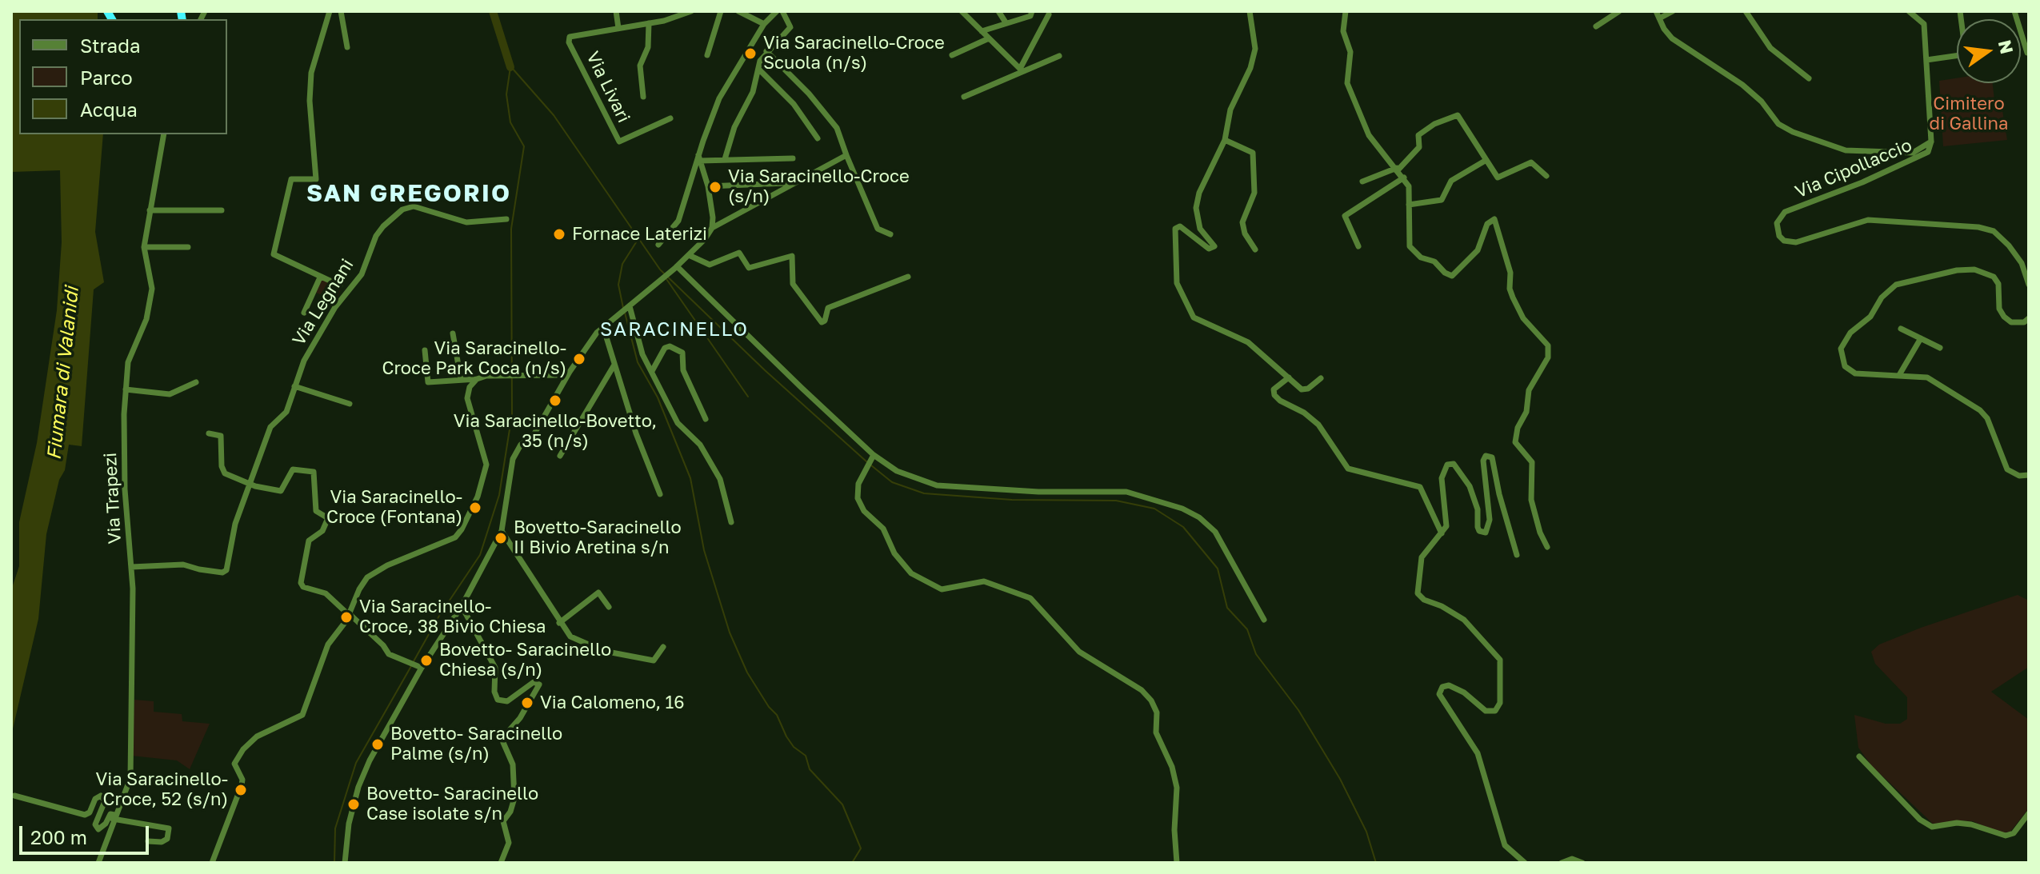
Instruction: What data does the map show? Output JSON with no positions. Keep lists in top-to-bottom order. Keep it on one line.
{"streets":{"street":["Via Livari","Via Cipollaccio","Via Legnani","Via Trapezi"]},"crossings":[["Via Legnani","Via Trapezi"]],"districts":["SAN GREGORIO","SARACINELLO"],"water":["Fiumara di Valanidi"],"parks":["Cimitero di Gallina"],"places":["Via Saracinello-Croce Scuola (n/s)","Via Saracinello-Croce (s/n)","Fornace Laterizi","Via Saracinello- Croce Park Coca (n/s)","Via Saracinello-Bovetto, 35 (n/s)","Via Saracinello- Croce (Fontana)","Bovetto-Saracinello II Bivio Aretina s/n","Via Saracinello- Croce, 38 Bivio Chiesa","Bovetto- Saracinello Chiesa (s/n)","Via Calomeno, 16","Bovetto- Saracinello Palme (s/n)","Via Saracinello- Croce, 52 (s/n)","Bovetto- Saracinello Case isolate s/n"],"legend":["Strada","Parco","Acqua"],"scale_bar":"200 m","north":"right"}
